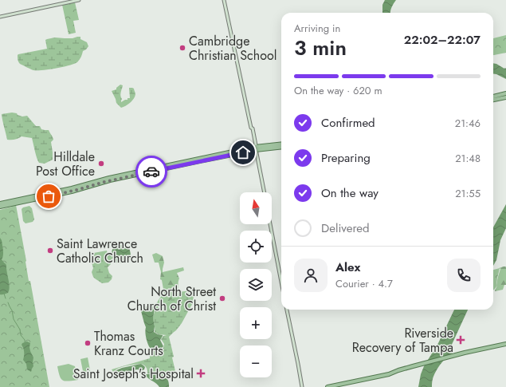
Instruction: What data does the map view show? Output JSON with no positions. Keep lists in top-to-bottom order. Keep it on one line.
{"places":{"other":["Cambridge Christian School","Hilldale Post Office","Saint Lawrence Catholic Church","North Street Church of Christ","Thomas Kranz Courts"],"health":["Riverside Recovery of Tampa","Saint Joseph's Hospital"]},"north":"top","page":{"heading":["3 min","Arriving in","22:02–22:07"],"panel":["Alex","Courier · 4.7"],"bar":"On the way · 620 m","list":[["Confirmed","21:46"],["Preparing","21:48"],["On the way","21:55"],"Delivered"],"map_buttons":["+","−"]}}
